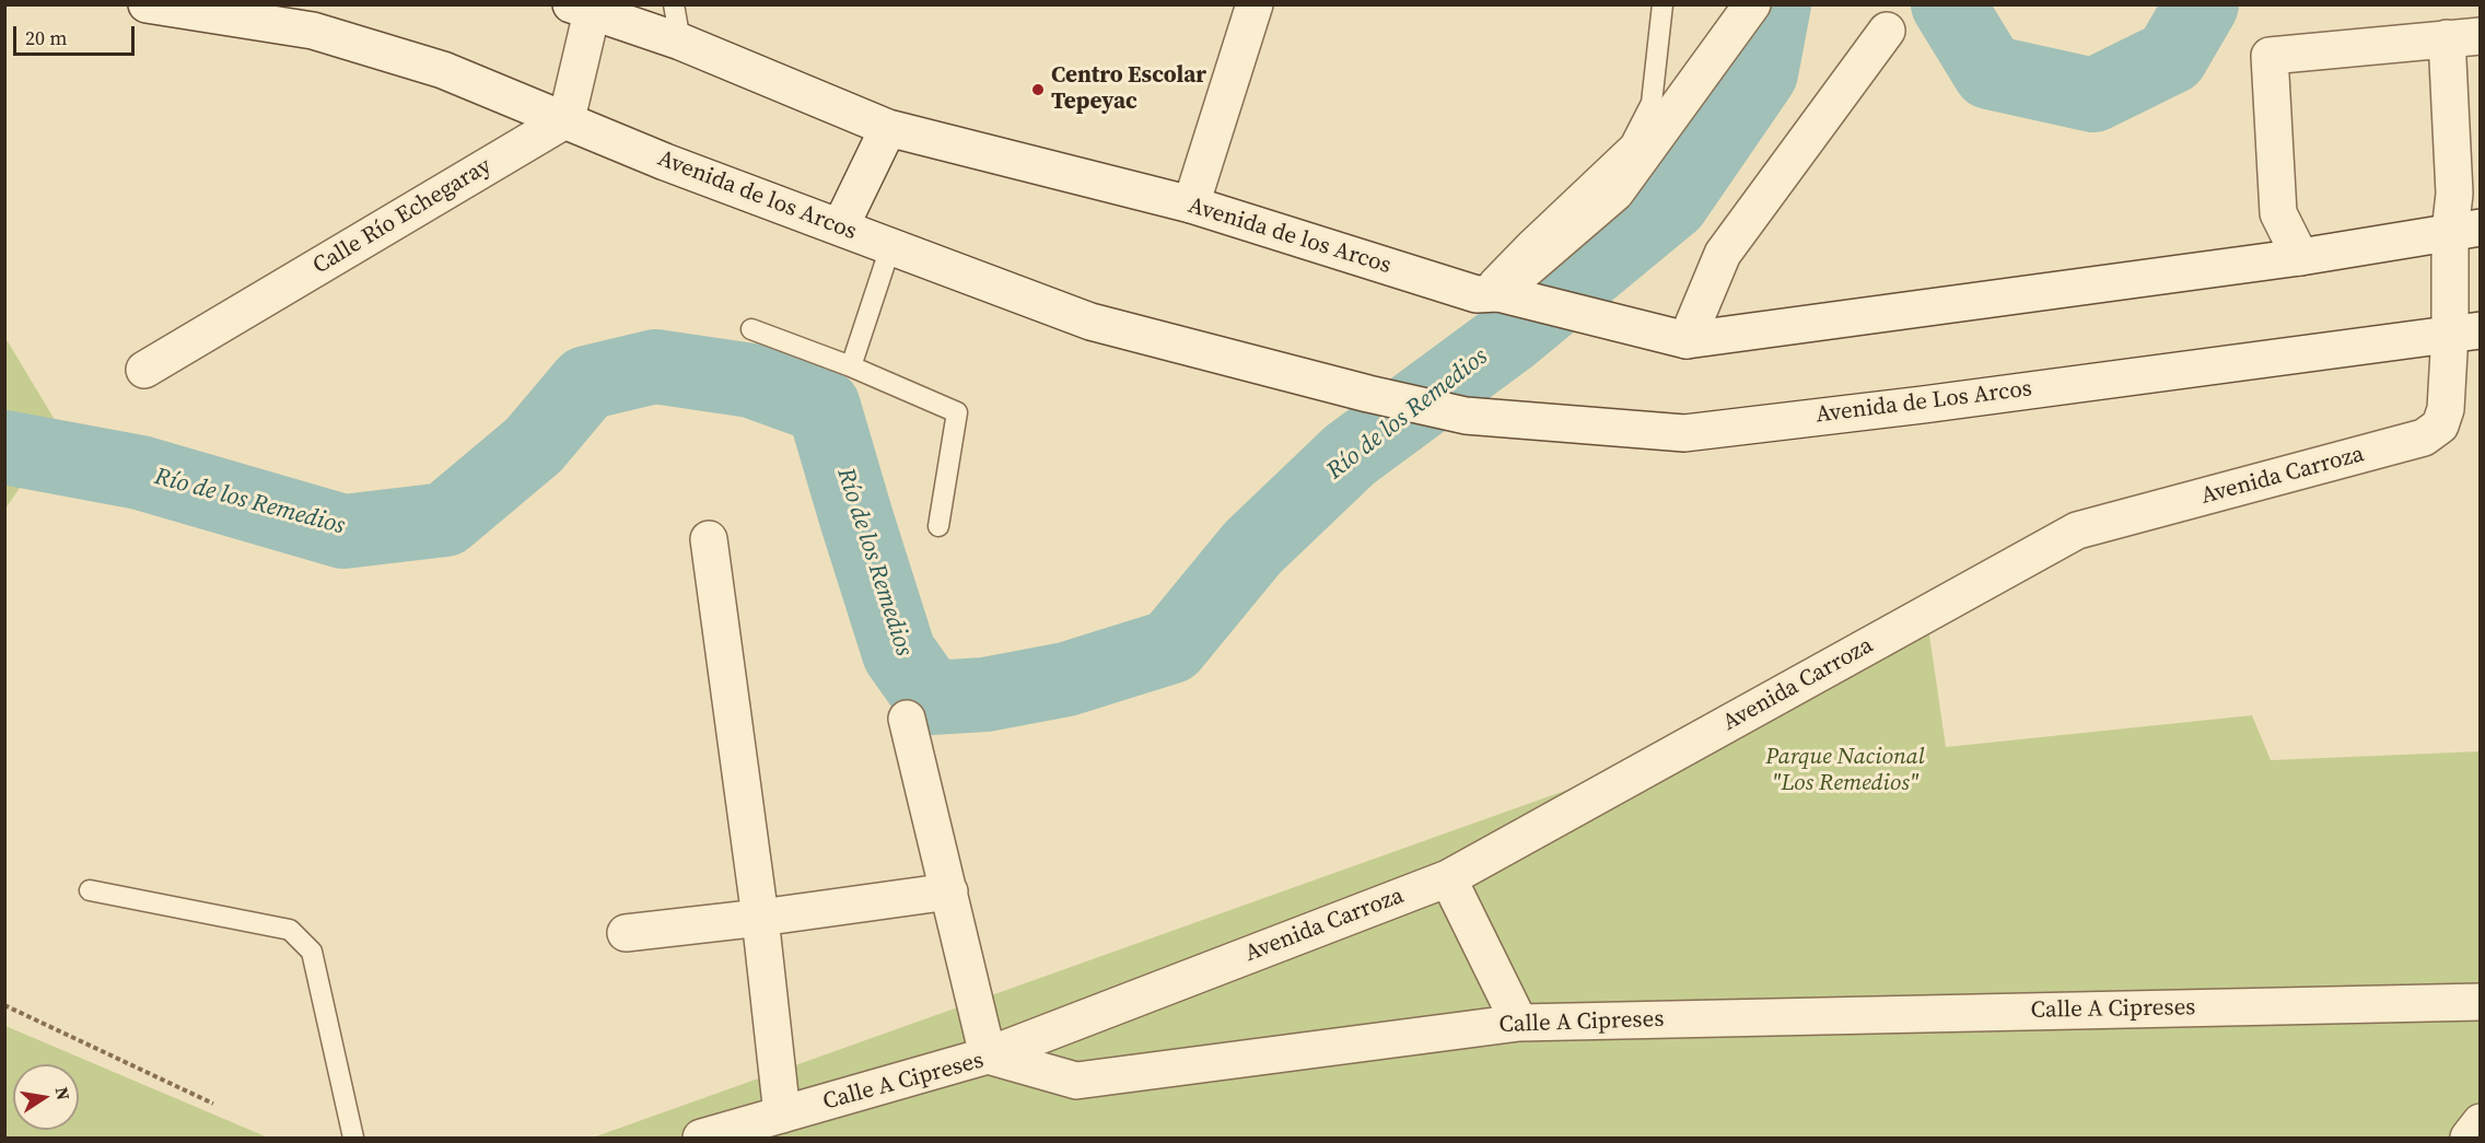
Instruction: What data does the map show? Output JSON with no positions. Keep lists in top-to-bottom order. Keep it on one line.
{"streets":{"street":["Avenida de los Arcos","Calle Río Echegaray","Avenida de Los Arcos","Avenida Carroza","Calle A Cipreses"]},"crossings":[["Avenida de los Arcos","Calle Río Echegaray"],["Avenida de los Arcos","Avenida de Los Arcos"],["Avenida de Los Arcos","Avenida Carroza"],["Avenida Carroza","Calle A Cipreses"]],"water":["Río de los Remedios"],"parks":["Parque Nacional \"Los Remedios\""],"places":["Centro Escolar Tepeyac"],"scale_bar":"20 m","north":"right"}
